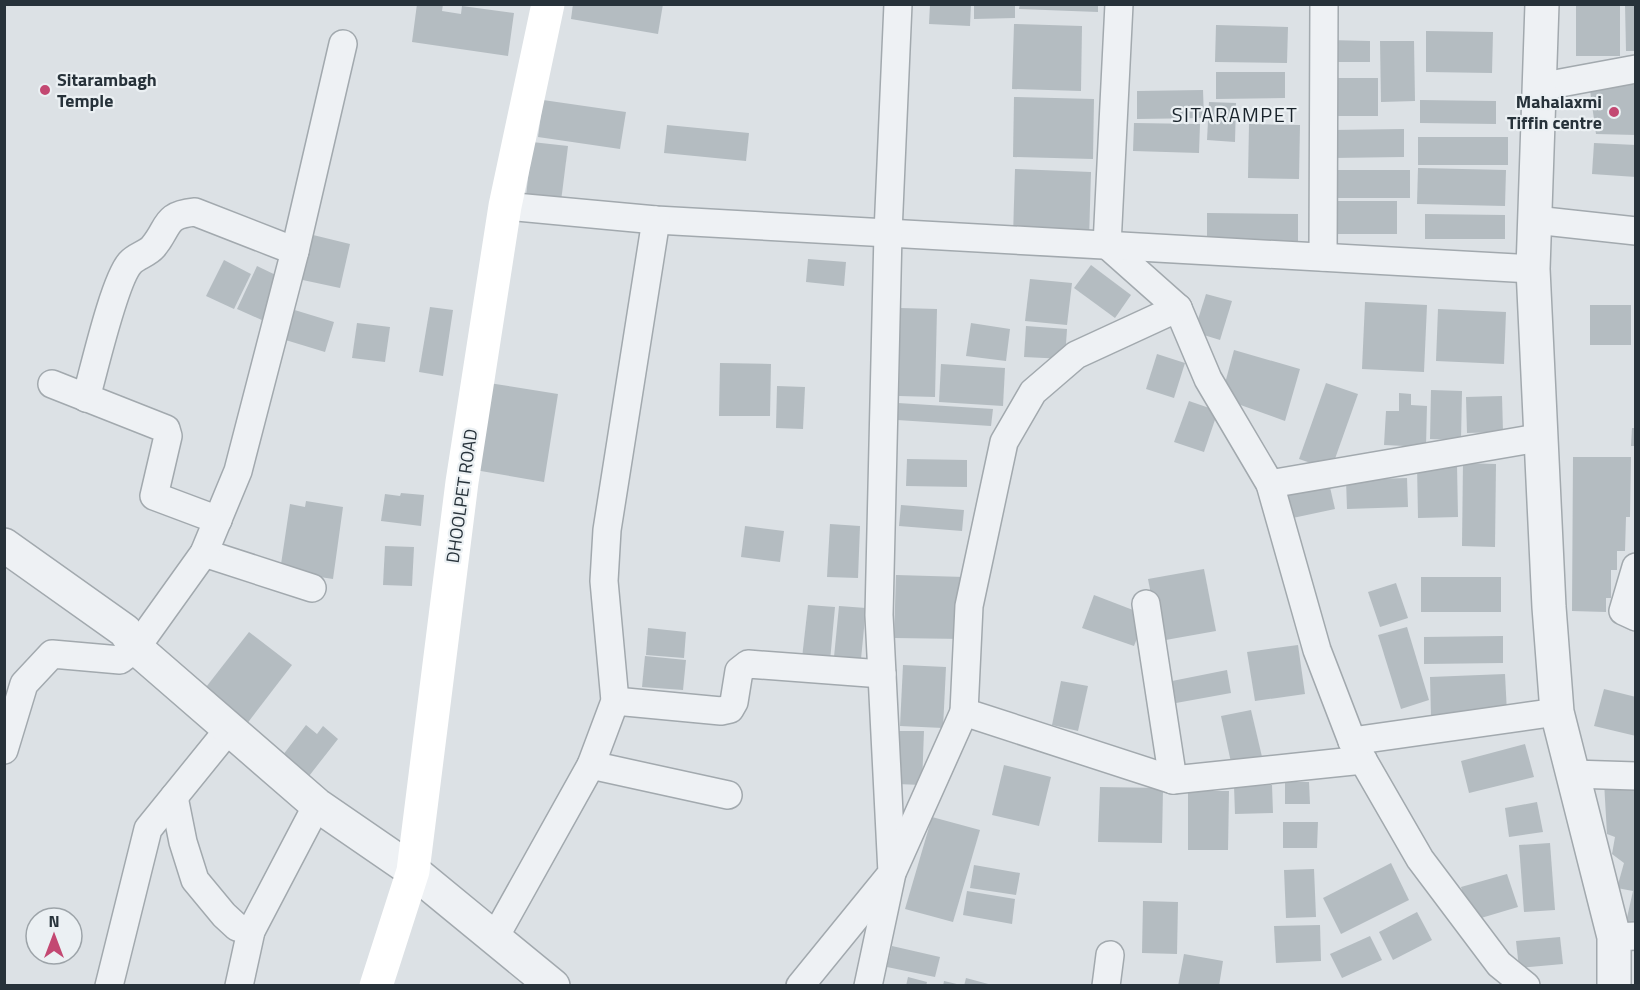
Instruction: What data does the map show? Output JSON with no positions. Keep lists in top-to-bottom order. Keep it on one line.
{"streets":{"main road":["DHOOLPET ROAD"]},"districts":["SITARAMPET"],"places":["Sitarambagh Temple","Mahalaxmi Tiffin centre"],"north":"top"}
